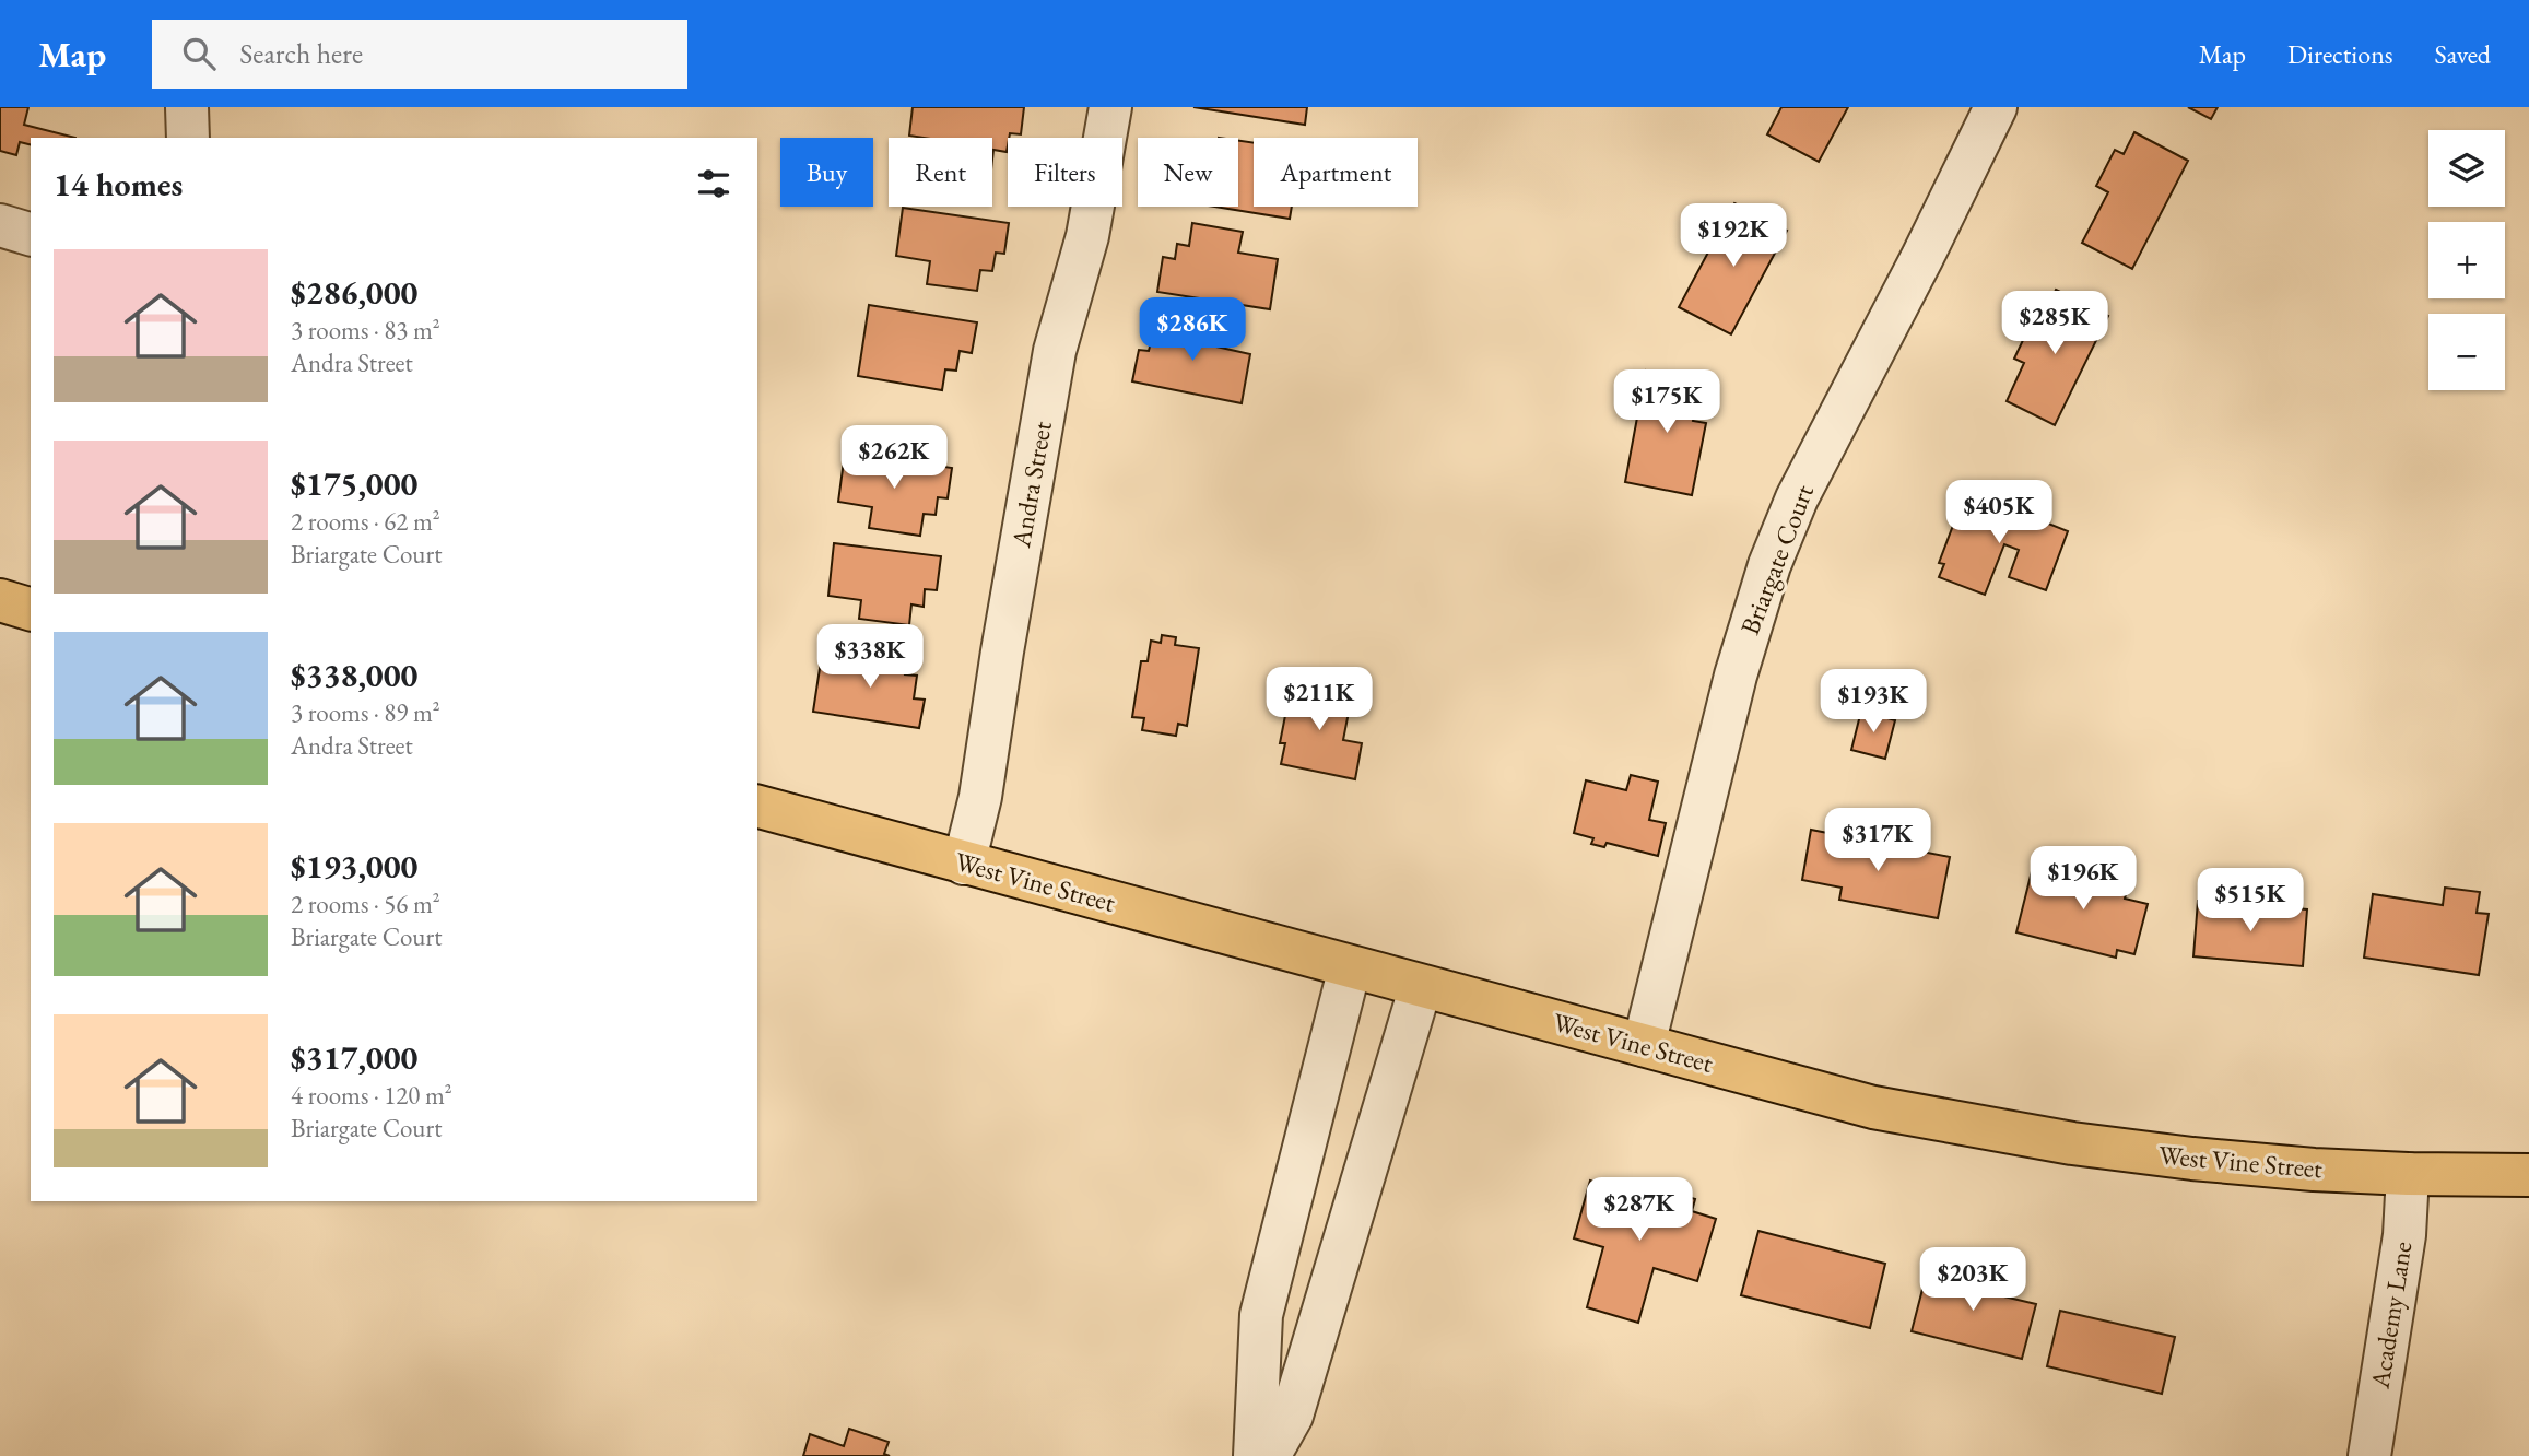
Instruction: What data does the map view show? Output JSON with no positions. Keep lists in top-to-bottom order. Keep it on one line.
{"streets":{"main road":["West Vine Street"],"street":["Andra Street","Briargate Court","Academy Lane"]},"crossings":[["Andra Street","West Vine Street"],["Briargate Court","West Vine Street"],["West Vine Street","Academy Lane"]],"page":{"header":"Map","search":"Search here","nav":["Map","Directions","Saved"],"map_buttons":["+","−"],"chip":["Buy","Rent","Filters","New","Apartment"],"heading":"14 homes","price":["$192K","$285K","$286K","$175K","$262K","$405K","$338K","$211K","$193K","$317K","$196K","$515K","$287K","$203K"],"list":[{"name":"$286,000","note":"3 rooms · 83 m² · Andra Street"},{"name":"$175,000","note":"2 rooms · 62 m² · Briargate Court"},{"name":"$338,000","note":"3 rooms · 89 m² · Andra Street"},{"name":"$193,000","note":"2 rooms · 56 m² · Briargate Court"},{"name":"$317,000","note":"4 rooms · 120 m² · Briargate Court"}]}}
